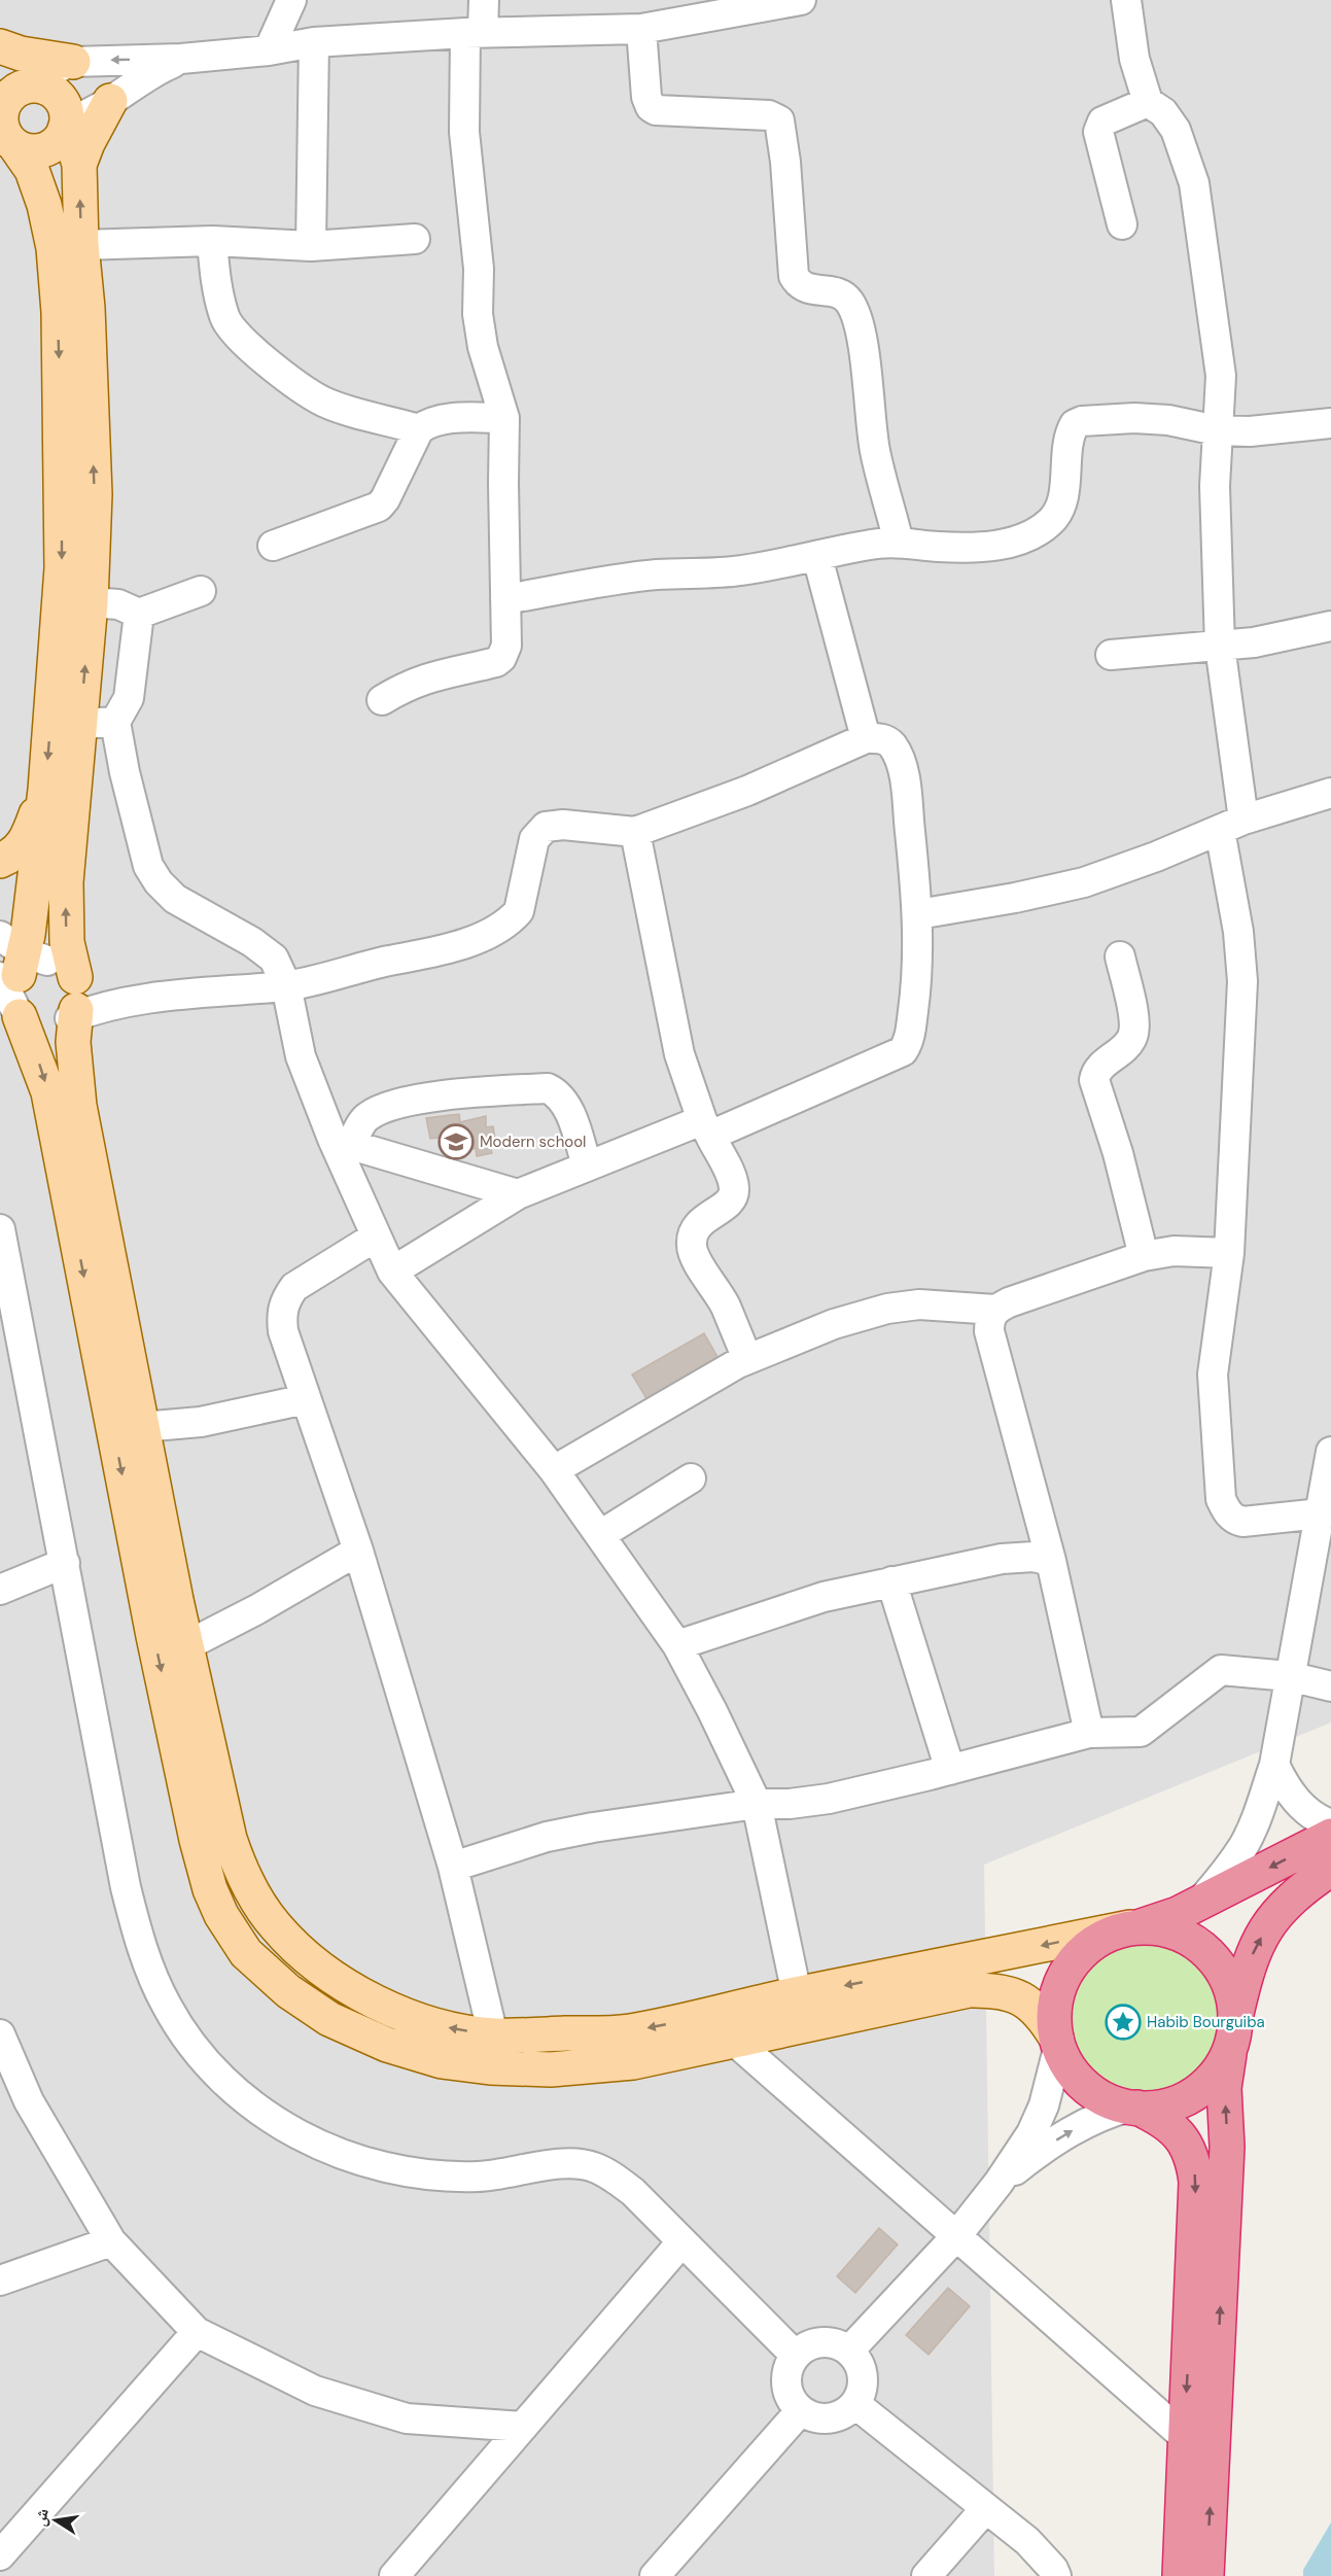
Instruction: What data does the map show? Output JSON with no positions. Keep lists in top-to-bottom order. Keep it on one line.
{"places":{"school or university":["Modern school"],"place":["Habib Bourguiba"]},"north":"left"}
